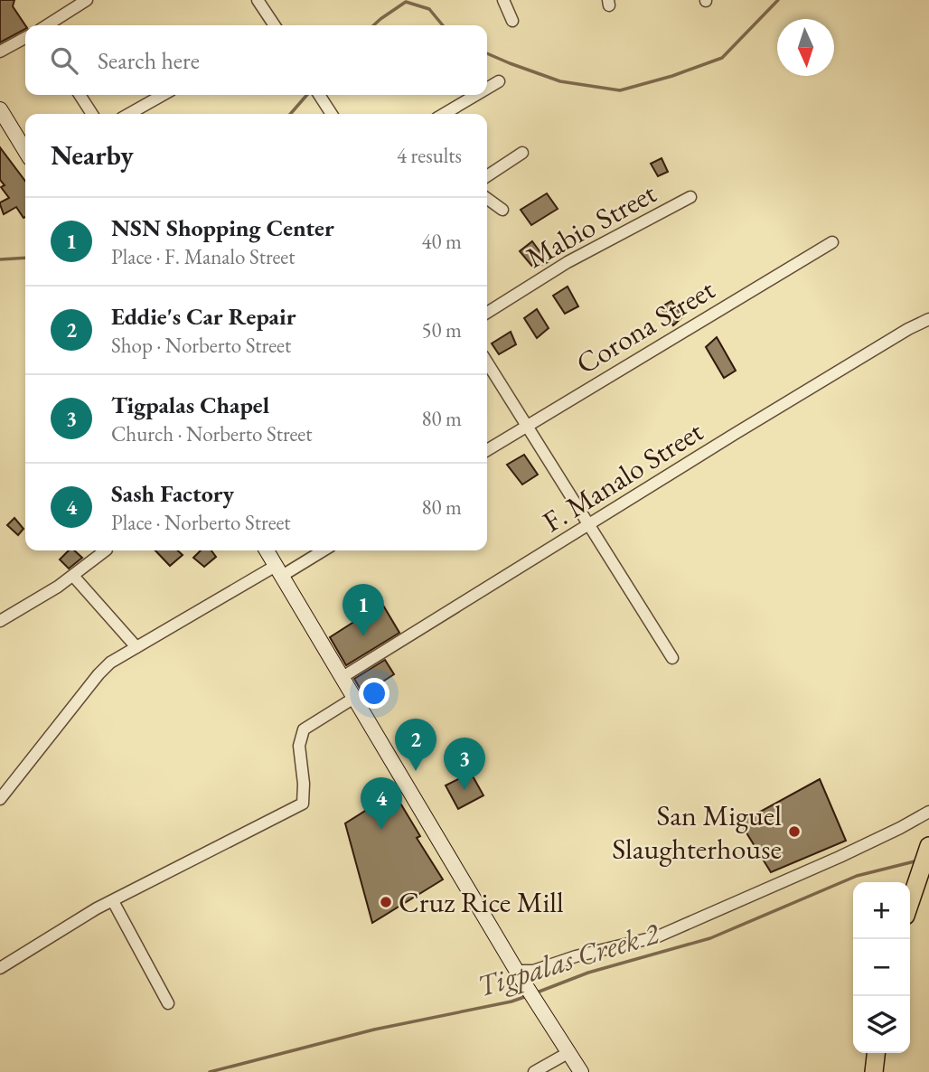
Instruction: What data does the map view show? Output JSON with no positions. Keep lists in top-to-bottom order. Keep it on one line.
{"streets":{"street":["Mabio Street","Corona Street","F. Manalo Street"]},"water":["Tigpalas Creek 2"],"places":["San Miguel Slaughterhouse","Cruz Rice Mill"],"north":"bottom","page":{"search":"Search here","heading":["Nearby","4 results"],"list":[{"mark":"1","name":"NSN Shopping Center","note":"Place · F. Manalo Street","value":"40 m"},{"mark":"2","name":"Eddie's Car Repair","note":"Shop · Norberto Street","value":"50 m"},{"mark":"3","name":"Tigpalas Chapel","note":"Church · Norberto Street","value":"80 m"},{"mark":"4","name":"Sash Factory","note":"Place · Norberto Street","value":"80 m"}],"pins":["1","2","3","4"],"map_buttons":["+","−"]}}
